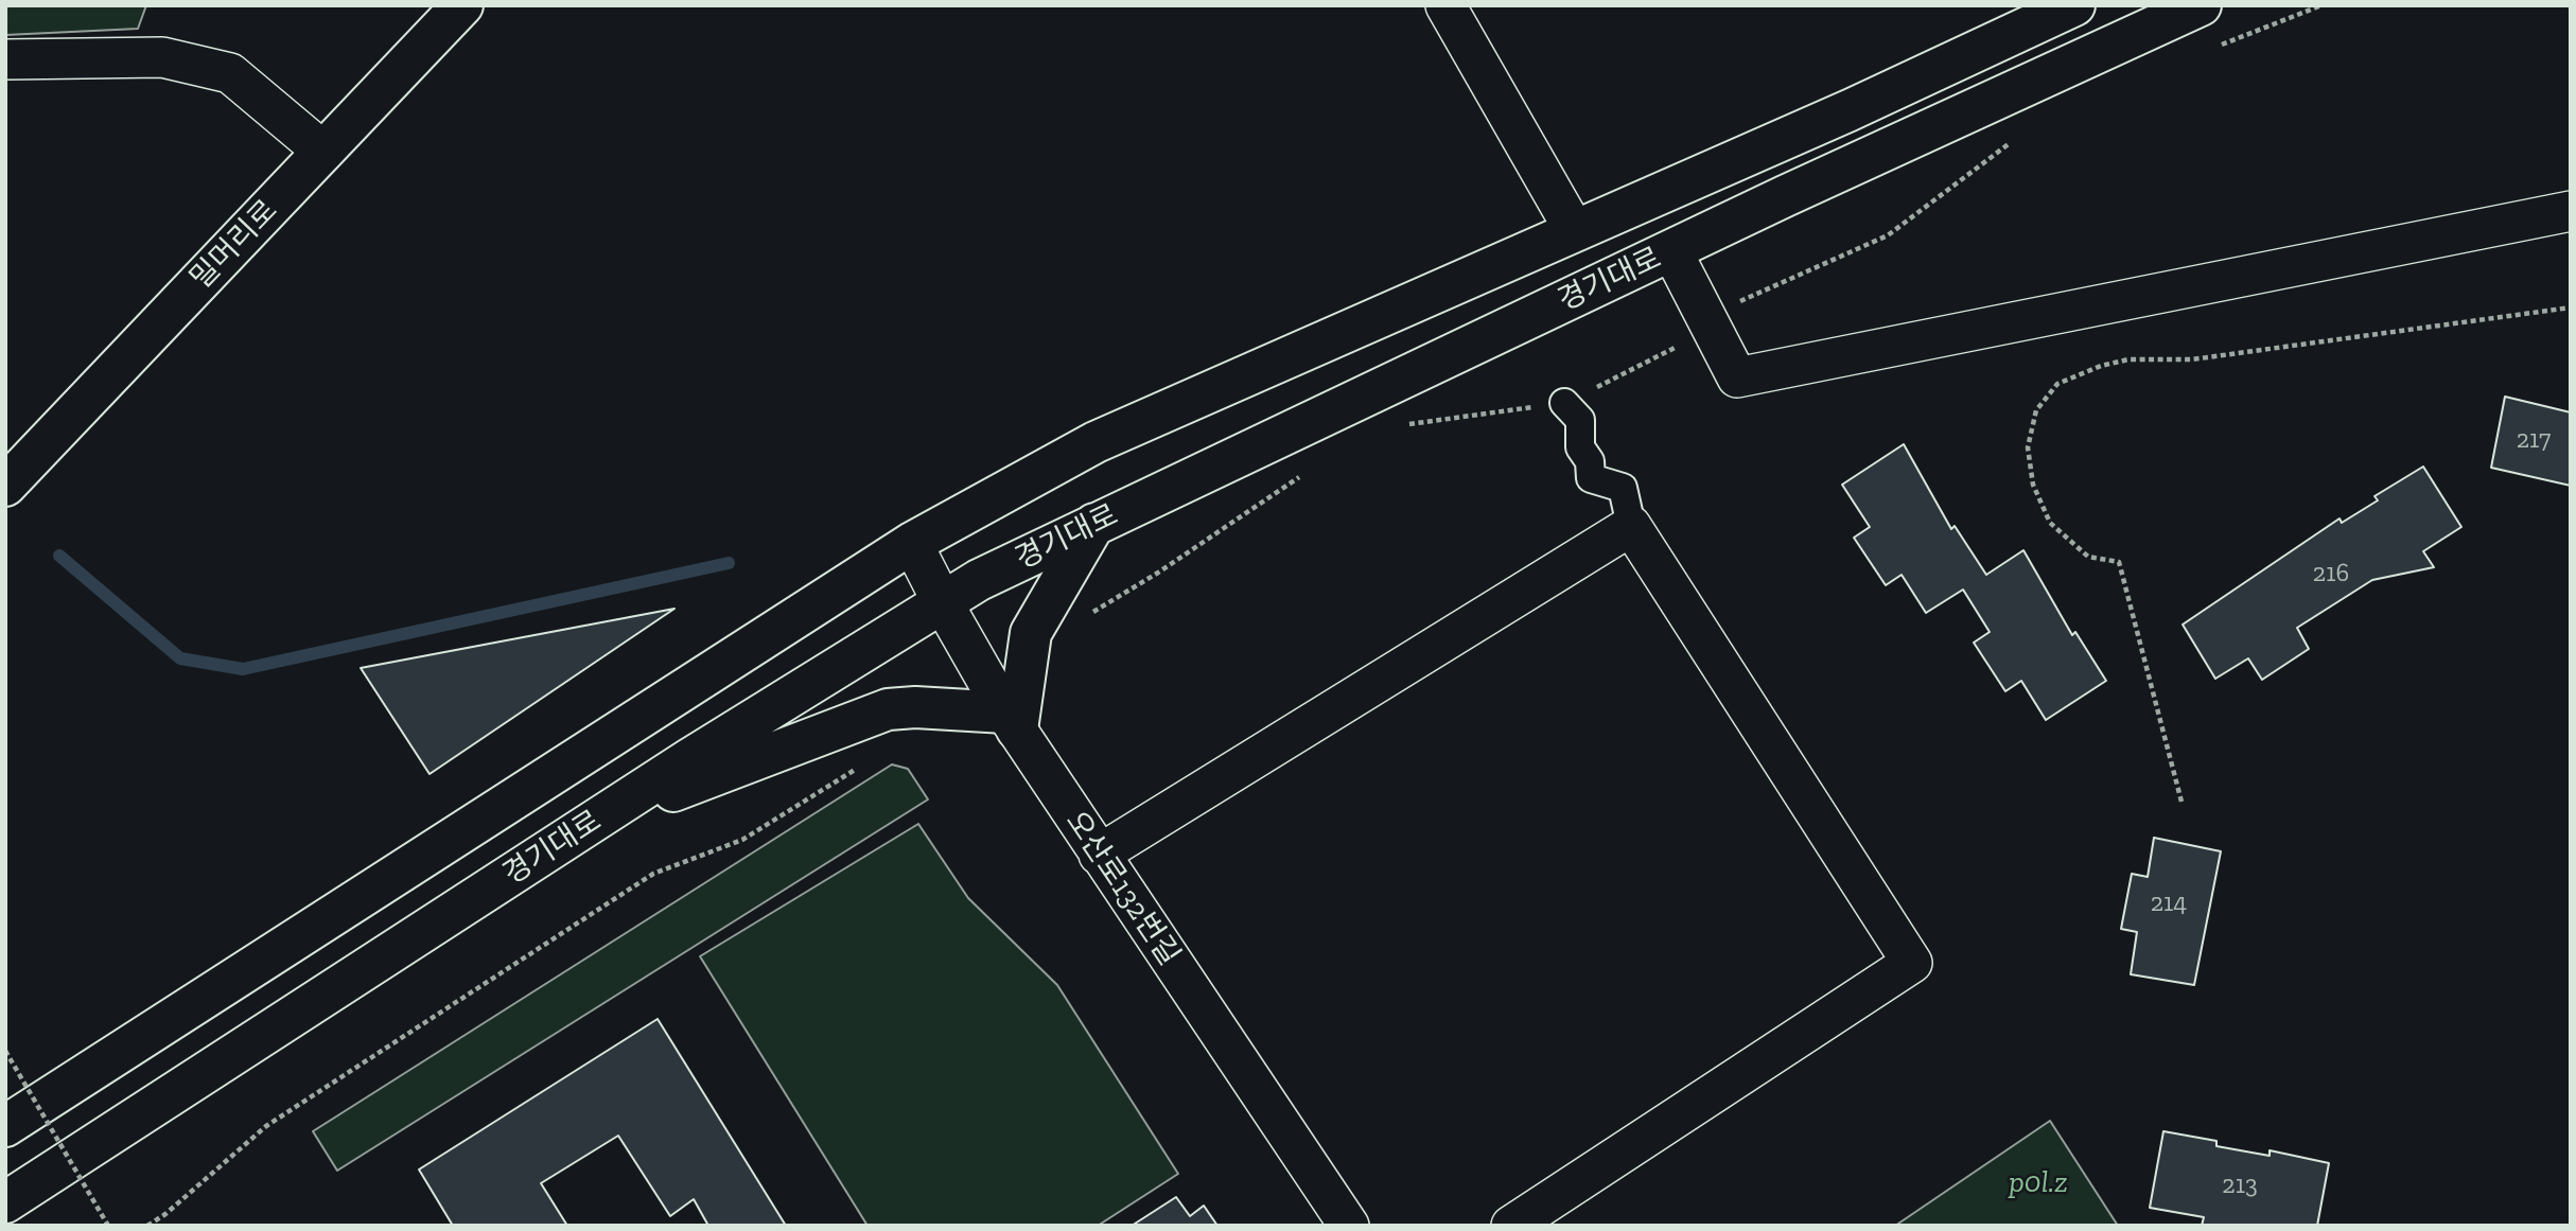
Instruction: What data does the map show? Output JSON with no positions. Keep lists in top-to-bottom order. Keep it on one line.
{"streets":{"main road":["밀머리로","경기대로"],"street":["오산로132번길"]},"crossings":[["경기대로","오산로132번길"]],"parks":["p0l.z"],"house_numbers":["217","216","214","213"]}
